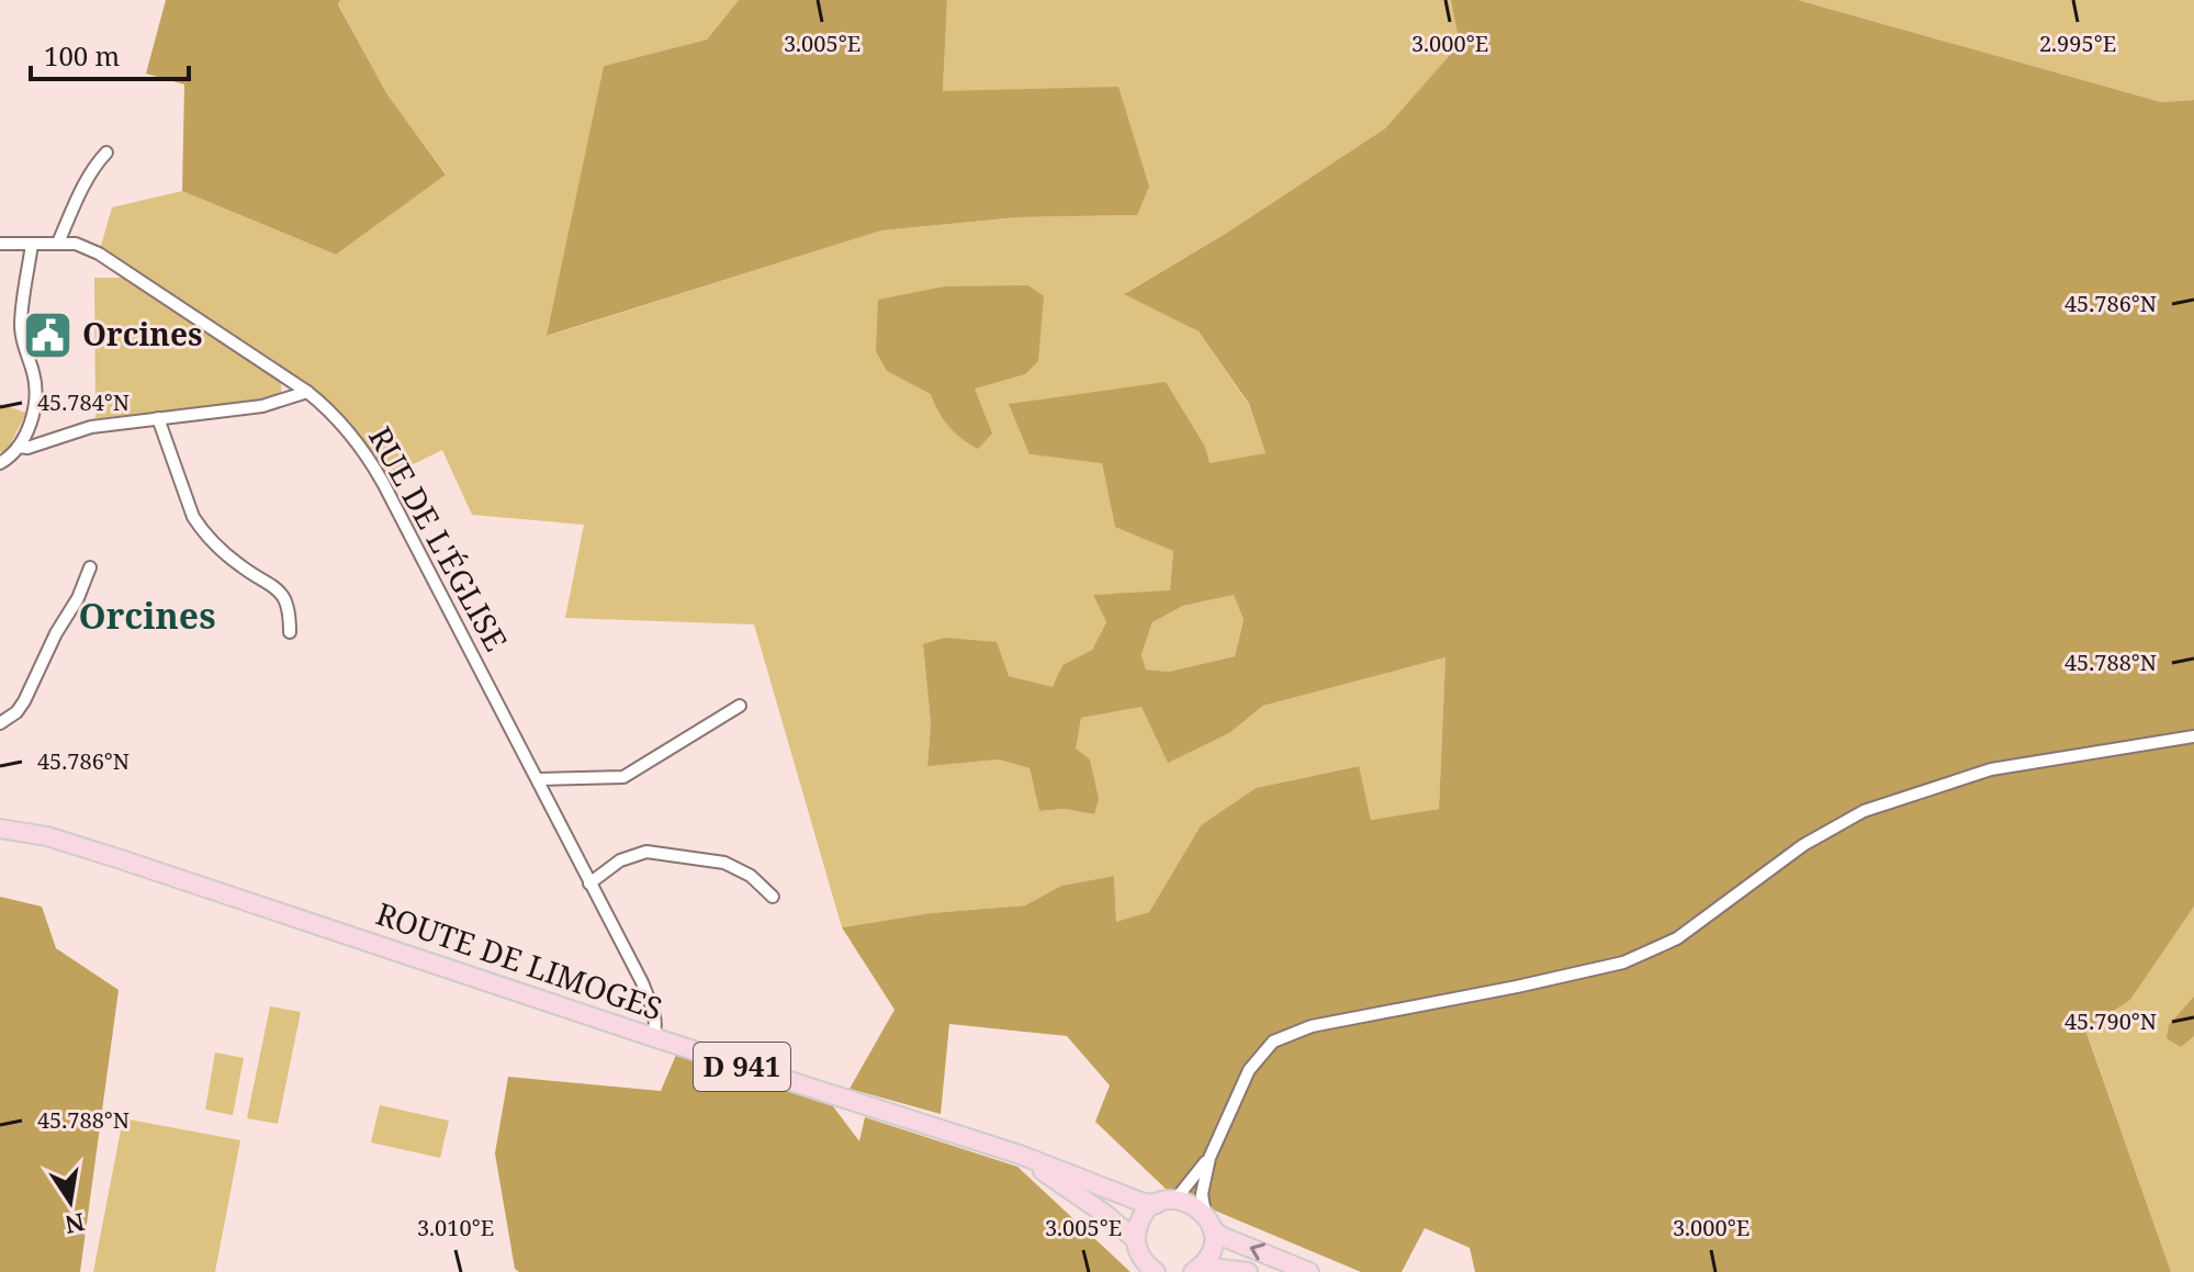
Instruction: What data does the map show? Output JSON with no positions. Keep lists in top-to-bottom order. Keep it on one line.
{"streets":{"main road":["ROUTE DE LIMOGES","D 941"],"street":["RUE DE L'ÉGLISE"]},"crossings":[["RUE DE L'ÉGLISE","ROUTE DE LIMOGES"]],"districts":["Orcines"],"places":{"public building":["Orcines"]},"scale_bar":"100 m","north":"bottom","coordinates":["3.005°E","3.000°E","2.995°E","45.786°N","45.784°N","45.788°N","45.790°N","3.010°E"]}
